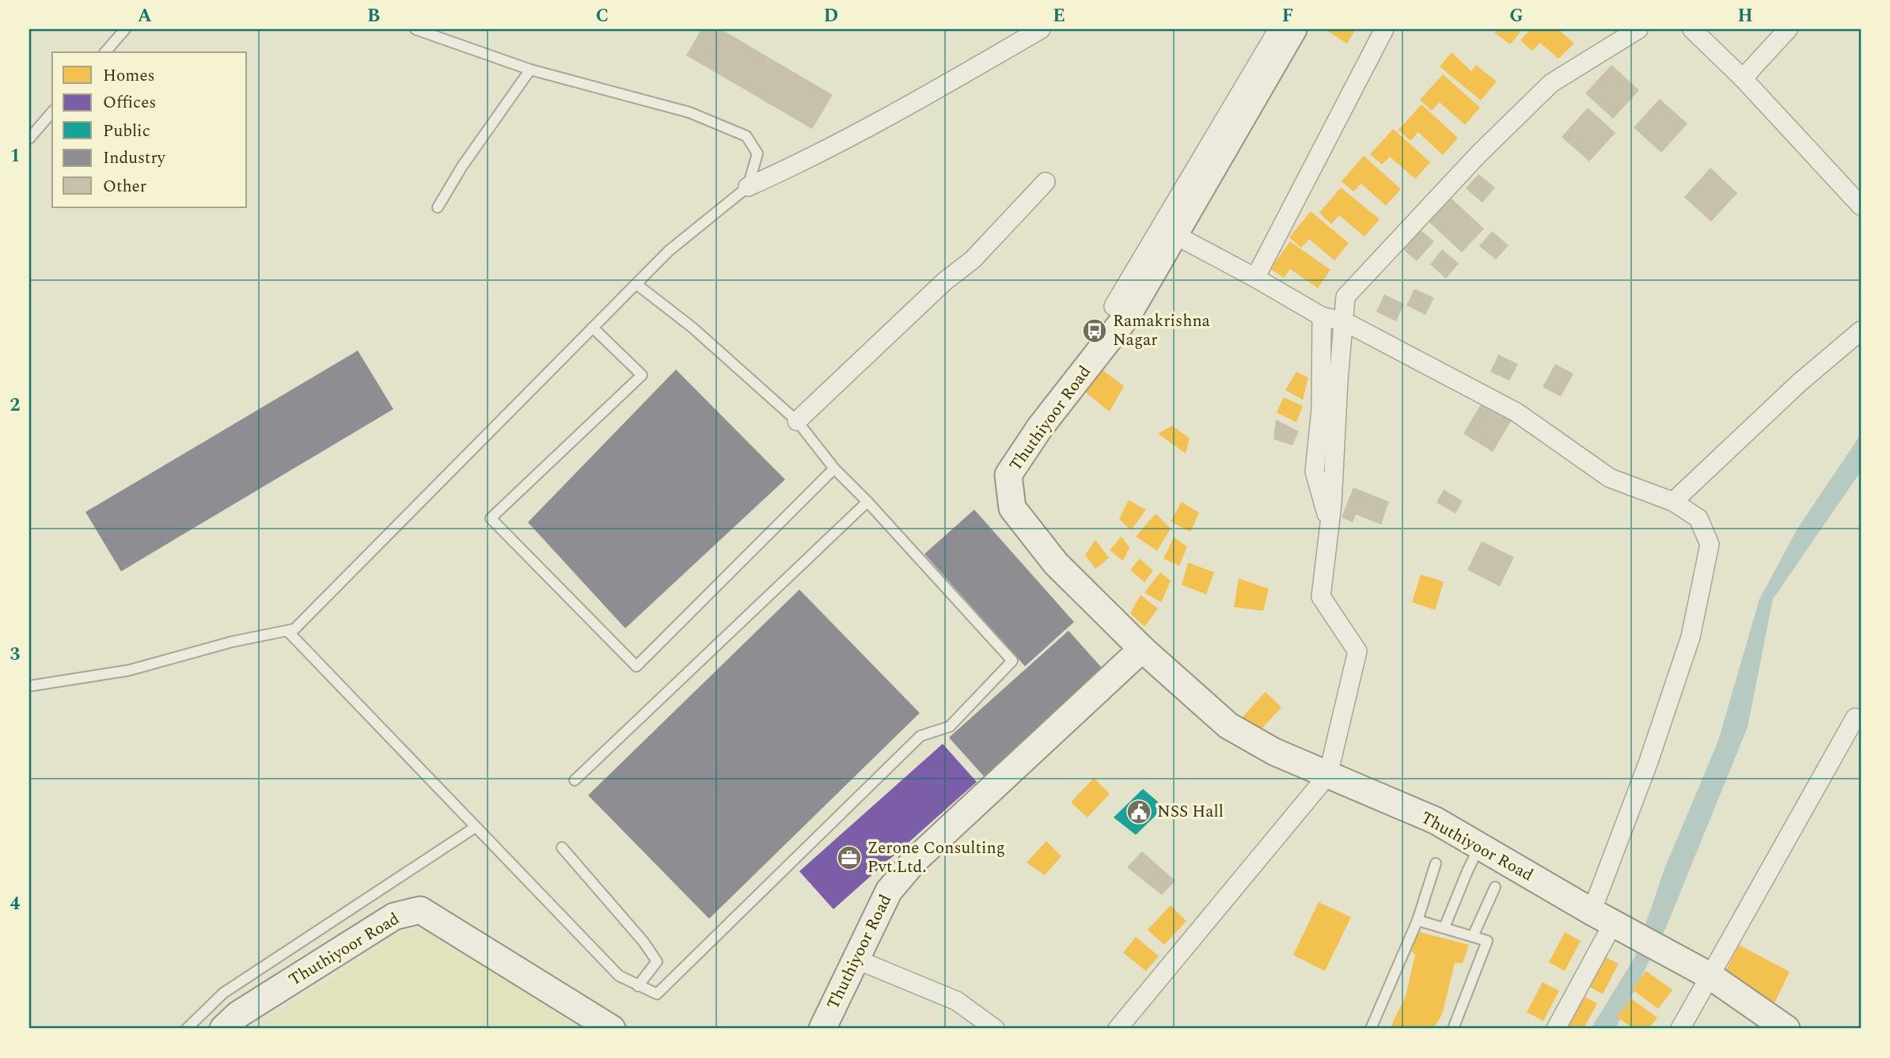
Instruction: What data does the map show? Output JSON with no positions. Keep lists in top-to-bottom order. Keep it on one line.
{"streets":{"main road":["Thuthiyoor Road"]},"places":{"bus stop":["Ramakrishna Nagar"],"public building":["NSS Hall"],"office":["Zerone Consulting Pvt.Ltd."]},"legend":["Homes","Offices","Public","Industry","Other"],"grid":{"columns":["A","B","C","D","E","F","G","H"],"rows":["1","2","3","4"]}}
